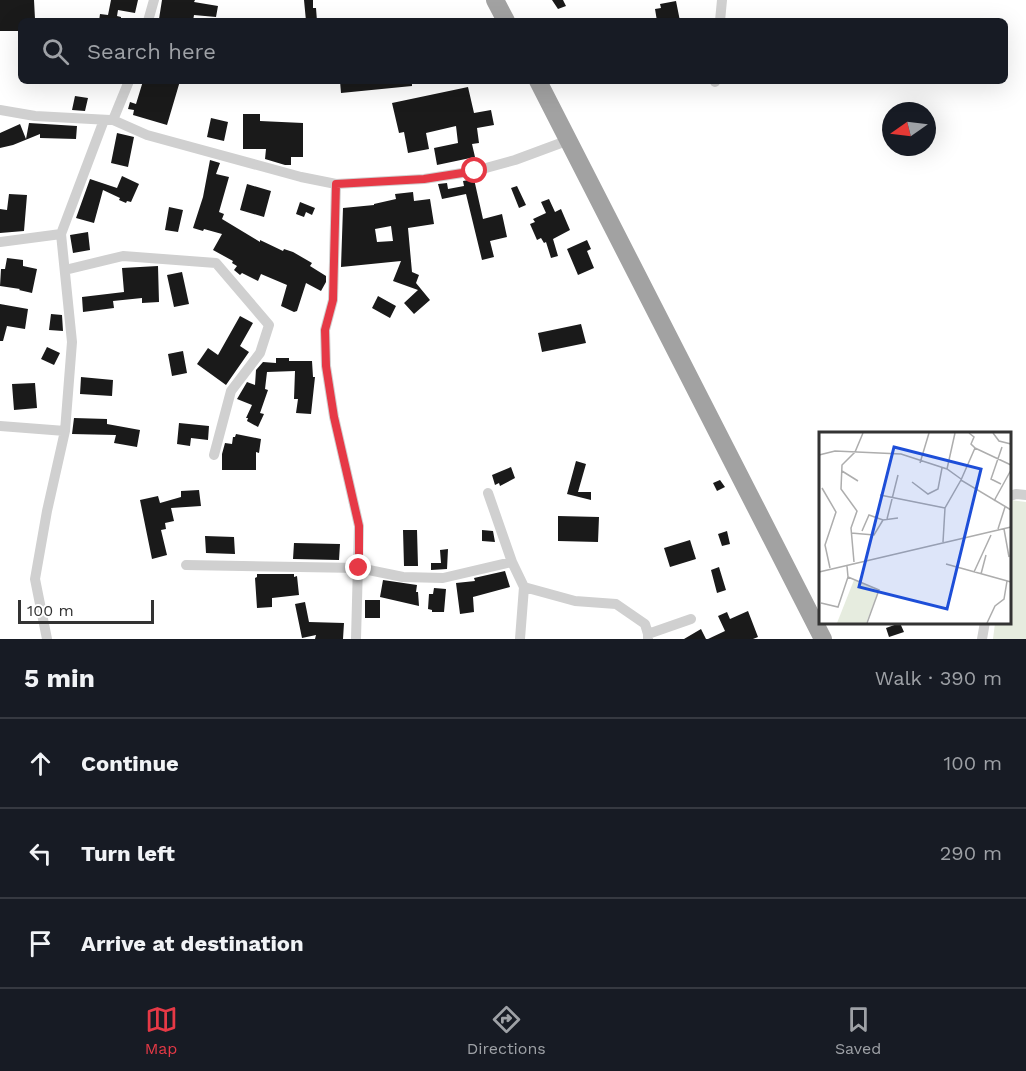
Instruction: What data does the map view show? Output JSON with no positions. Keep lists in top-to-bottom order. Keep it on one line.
{"scale_bar":"100 m","north":"left","page":{"search":"Search here","scale":"100 m","heading":["5 min","Walk · 390 m"],"list":[["Continue","100 m"],["Turn left","290 m"],"Arrive at destination"],"nav":["Map","Directions","Saved"]}}
